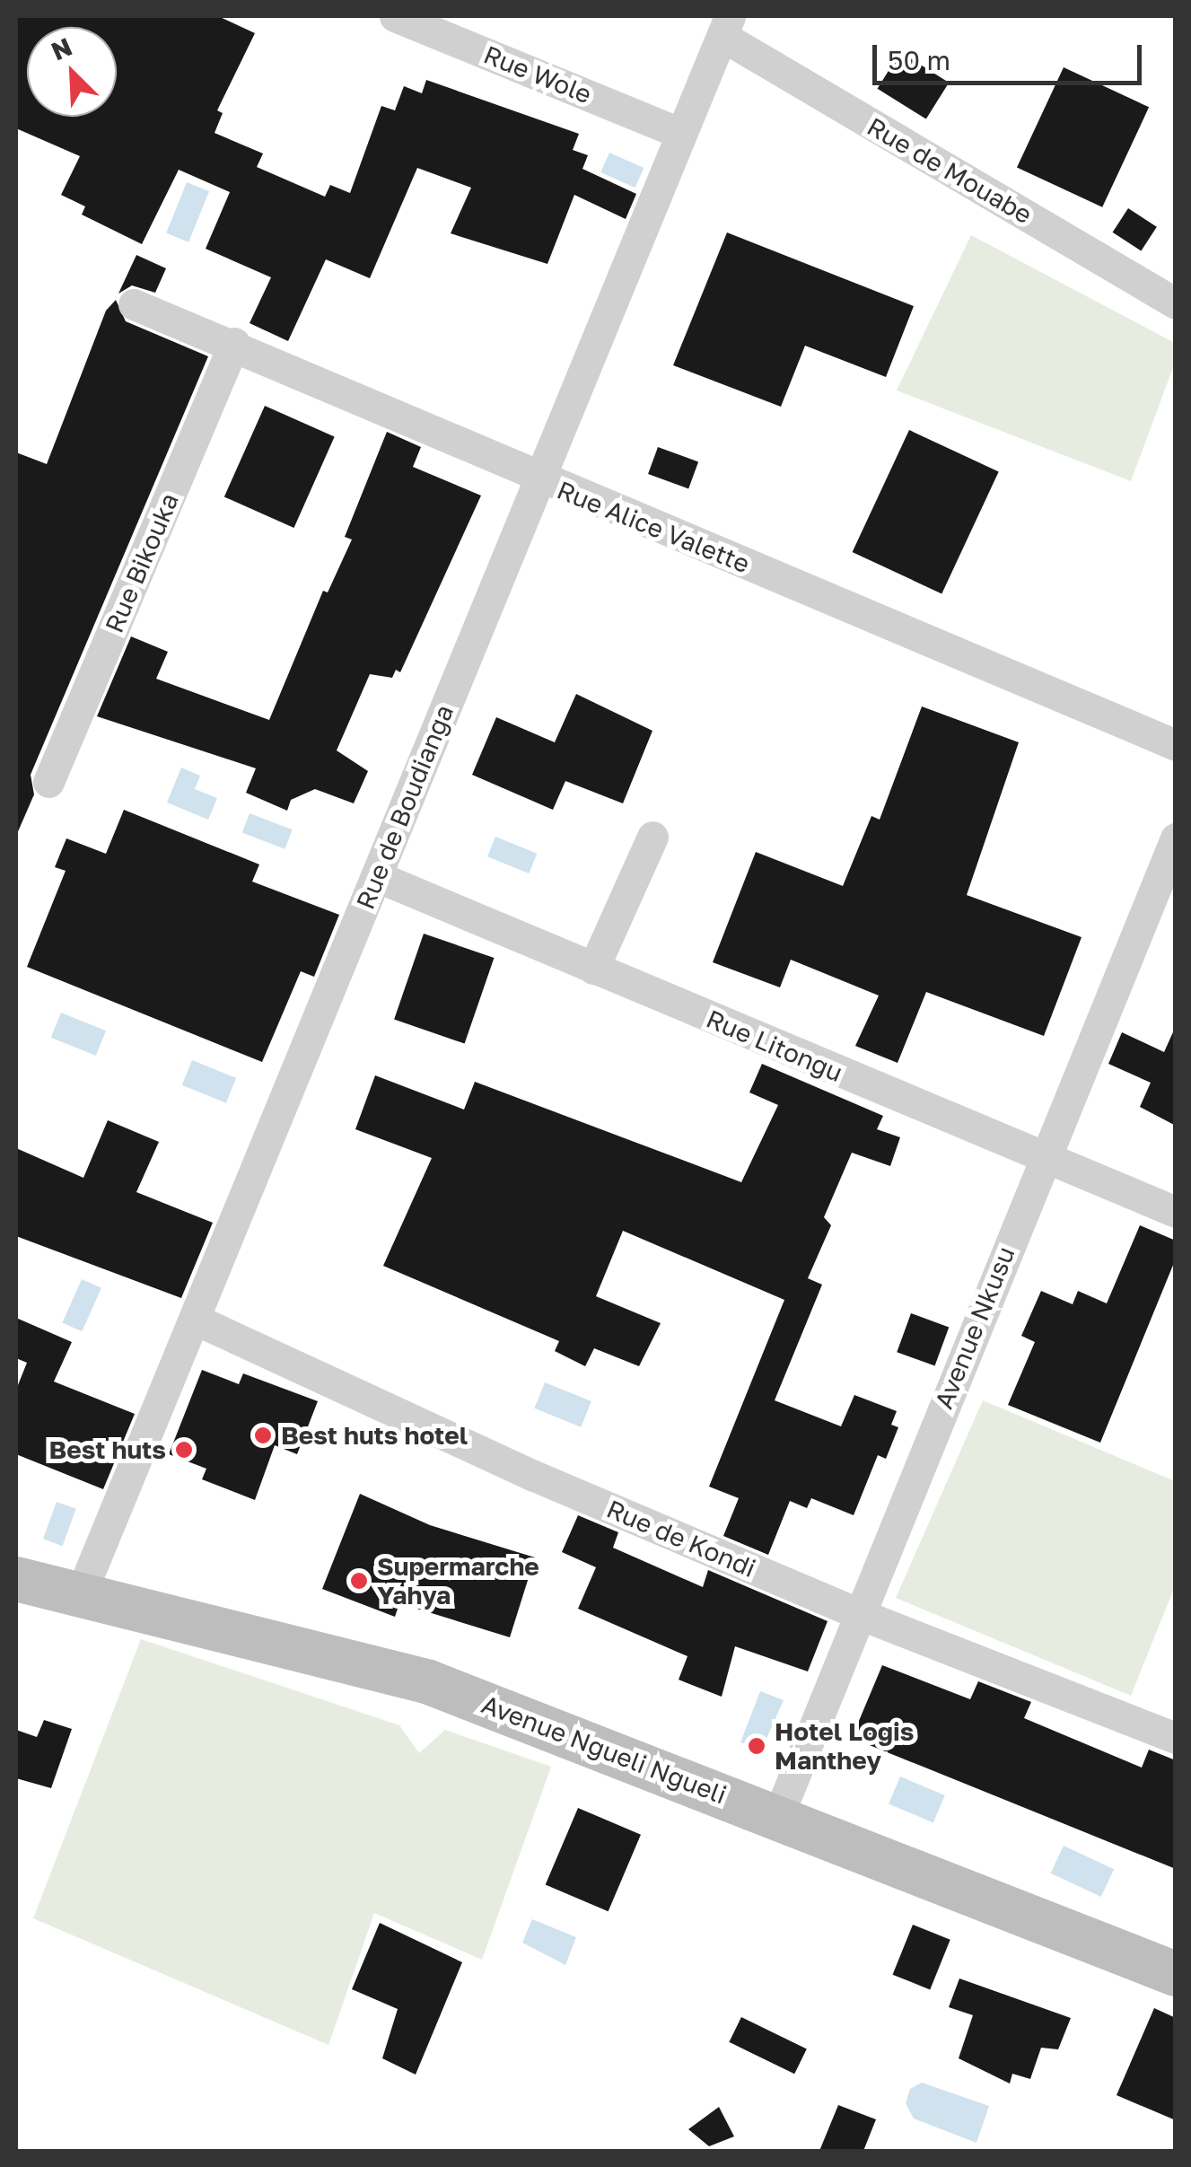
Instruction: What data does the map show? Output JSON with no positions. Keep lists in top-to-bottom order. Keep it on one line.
{"streets":{"street":["Rue Wole","Rue de Mouabe","Rue Alice Valette","Rue Bikouka","Rue de Boudianga","Rue Litongu","Avenue Nkusu","Rue de Kondi","Avenue Ngueli Ngueli"]},"crossings":[["Rue Wole","Rue de Boudianga"],["Rue de Mouabe","Rue de Boudianga"],["Rue Alice Valette","Rue Bikouka"],["Rue Alice Valette","Rue de Boudianga"],["Rue de Boudianga","Rue Litongu"],["Rue de Boudianga","Rue de Kondi"],["Rue de Boudianga","Avenue Ngueli Ngueli"],["Rue Litongu","Avenue Nkusu"],["Avenue Nkusu","Rue de Kondi"],["Avenue Nkusu","Avenue Ngueli Ngueli"]],"places":["Best huts hotel","Best huts","Supermarche Yahya","Hotel Logis Manthey"],"scale_bar":"50 m","north":"top left"}
